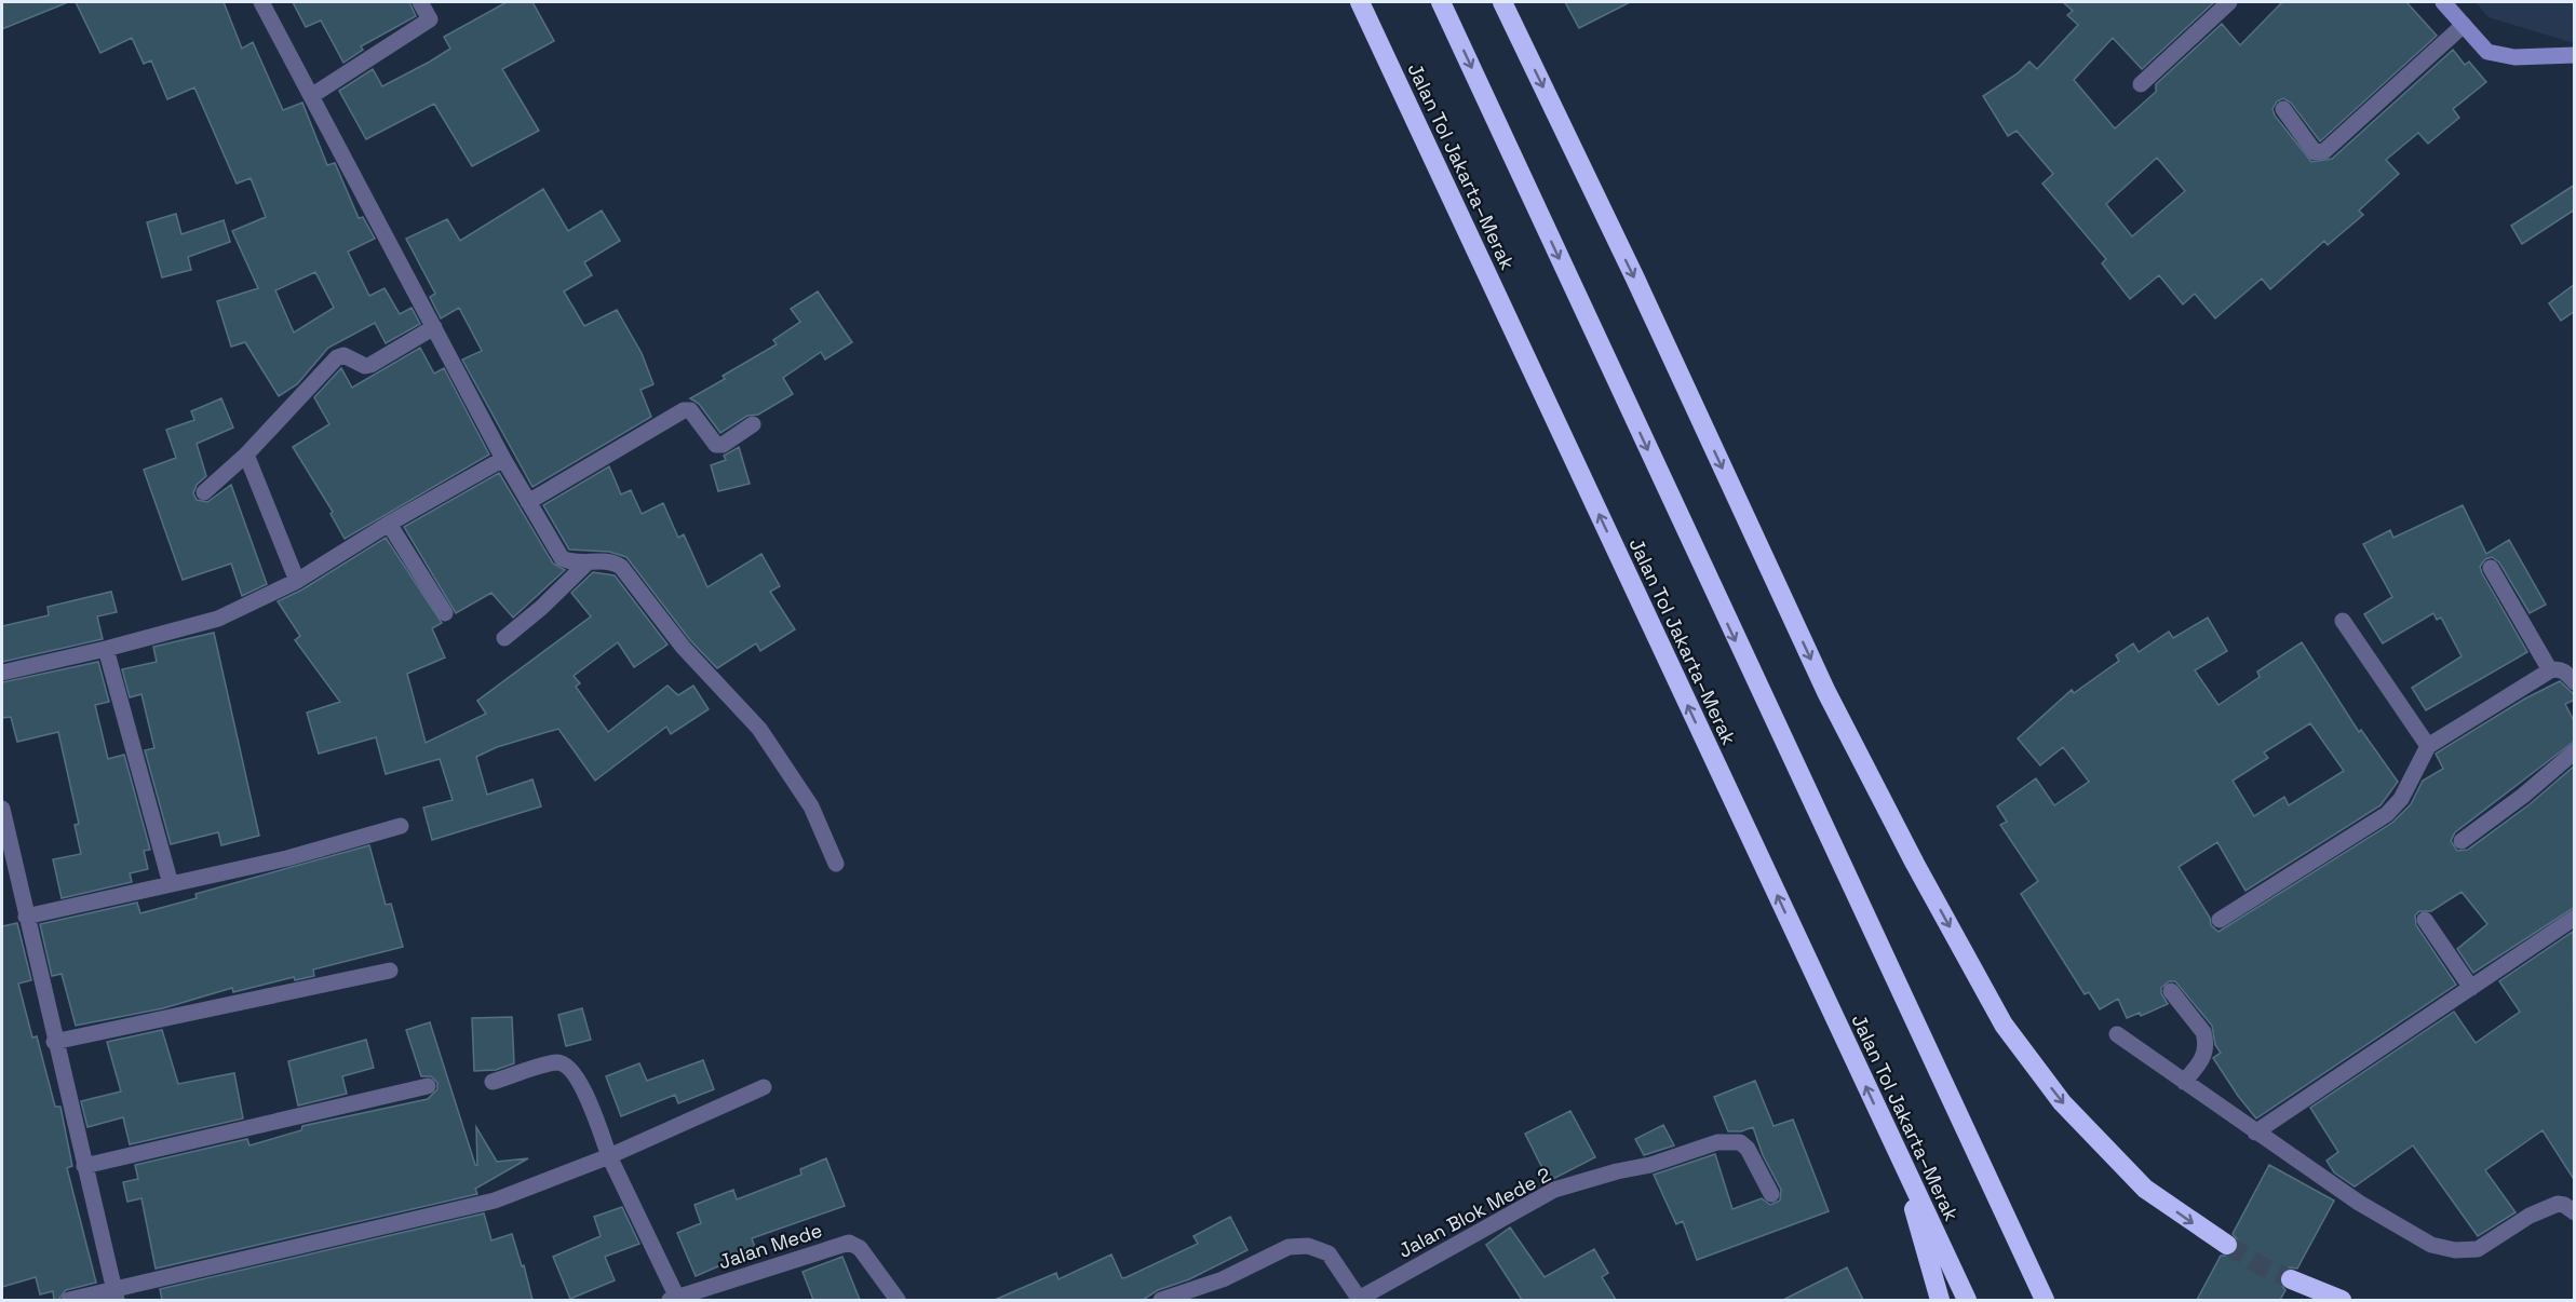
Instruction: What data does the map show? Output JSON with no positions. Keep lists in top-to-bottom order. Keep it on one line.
{"streets":{"highway":["Jalan Tol Jakarta–Merak"],"street":["Jalan Blok Mede 2","Jalan Mede"]}}
